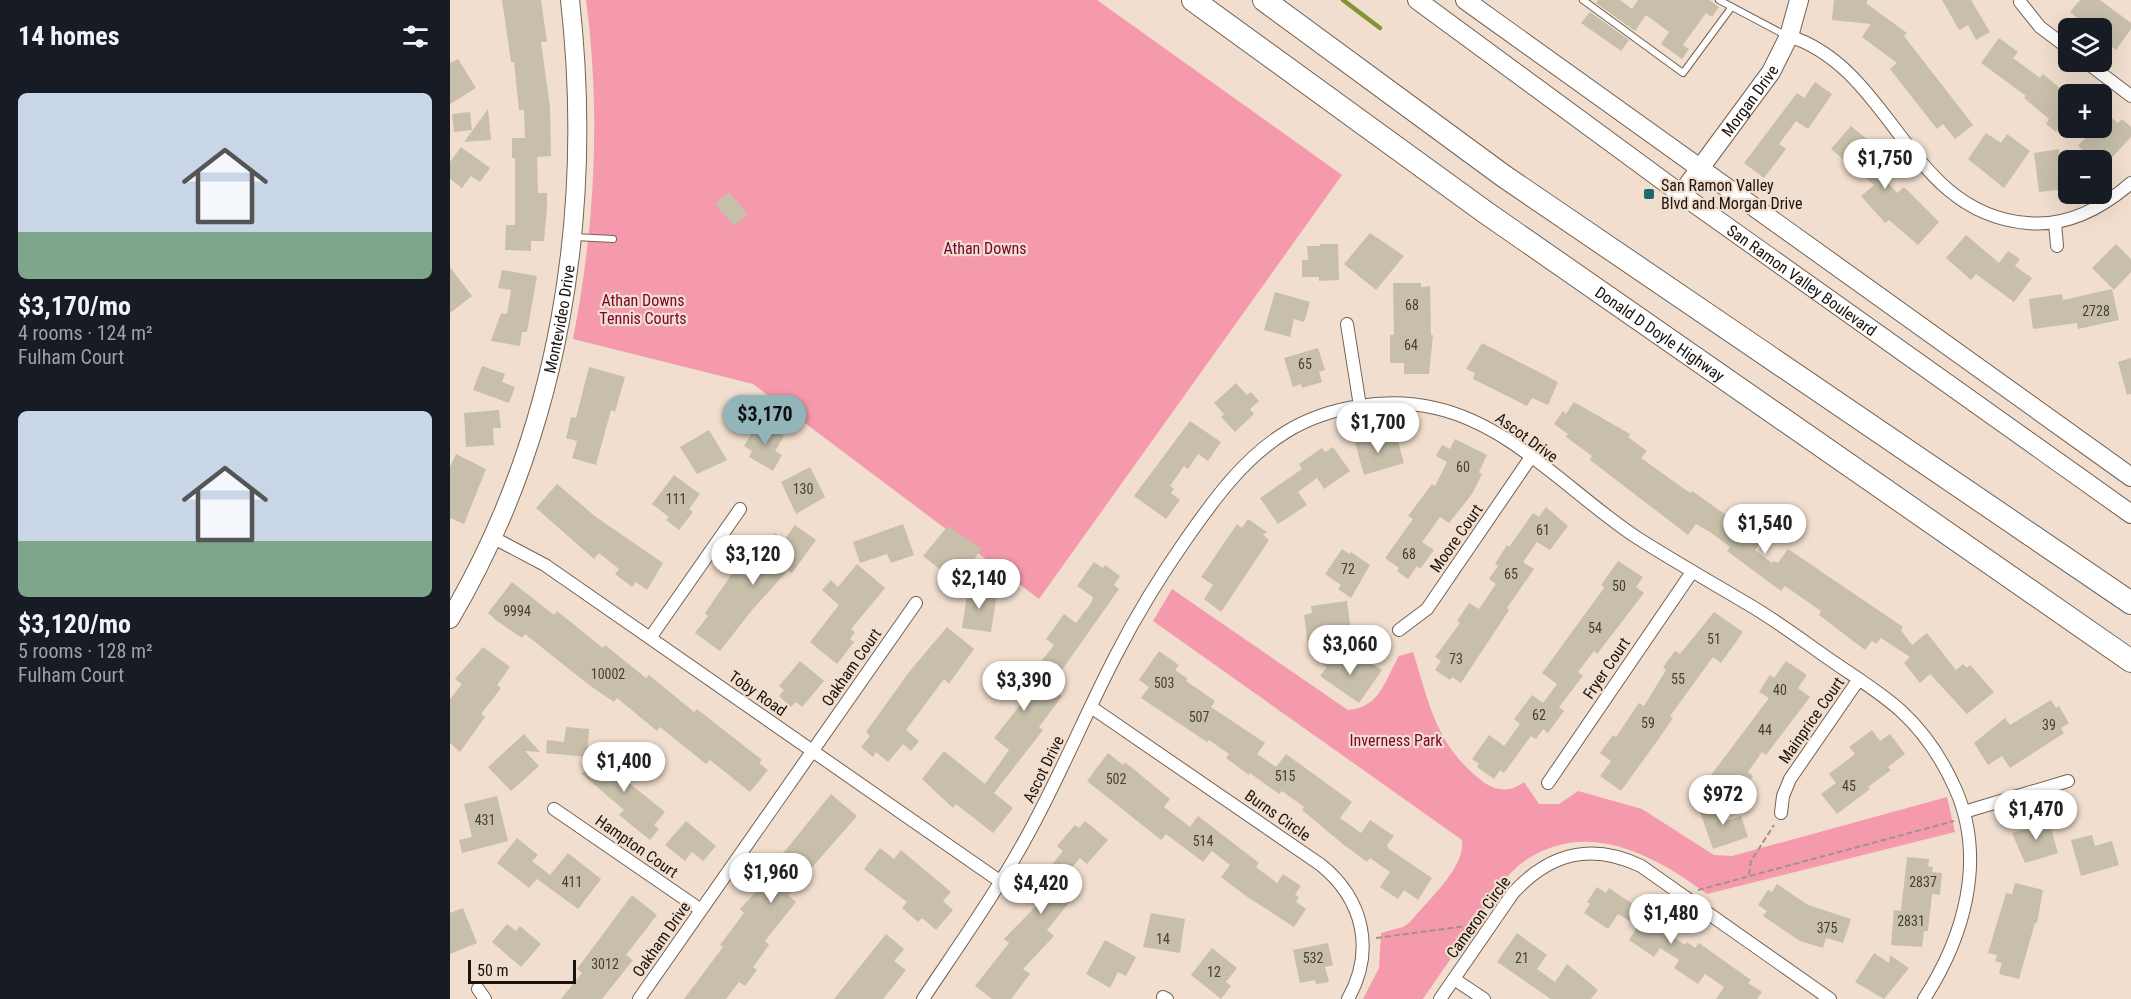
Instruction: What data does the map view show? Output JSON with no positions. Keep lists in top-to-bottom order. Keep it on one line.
{"streets":{"highway":["Donald D Doyle Highway"],"main road":["Morgan Drive","San Ramon Valley Boulevard","Montevideo Drive"],"street":["Ascot Drive","Moore Court","Oakham Court","Fryer Court","Toby Road","Mainprice Court","Burns Circle","Hampton Court","Cameron Circle","Oakham Drive"]},"crossings":[["Morgan Drive","San Ramon Valley Boulevard"],["Montevideo Drive","Toby Road"],["Ascot Drive","Moore Court"],["Ascot Drive","Fryer Court"],["Ascot Drive","Toby Road"],["Ascot Drive","Mainprice Court"],["Ascot Drive","Burns Circle"],["Oakham Court","Toby Road"],["Oakham Court","Oakham Drive"],["Toby Road","Oakham Drive"],["Hampton Court","Oakham Drive"]],"parks":["Athan Downs","Athan Downs Tennis Courts","Inverness Park"],"places":{"transit":["San Ramon Valley Blvd and Morgan Drive"]},"house_numbers":["68","2728","64","65","60","130","111","61","68","72","65","50","9994","54","51","73","10002","55","503","40","62","507","59","39","44","515","502","45","431","514","411","2837","2831","375","14","532","21","3012","12"],"scale_bar":"50 m","page":{"heading":"14 homes","map_buttons":["+","−"],"list":[{"name":"$3,170/mo","note":"4 rooms · 124 m² · Fulham Court"},{"name":"$3,120/mo","note":"5 rooms · 128 m² · Fulham Court"}],"price":["$1,750","$3,170","$1,700","$1,540","$3,120","$2,140","$3,060","$3,390","$1,400","$972","$1,470","$1,960","$4,420","$1,480"],"scale":"50 m"}}
